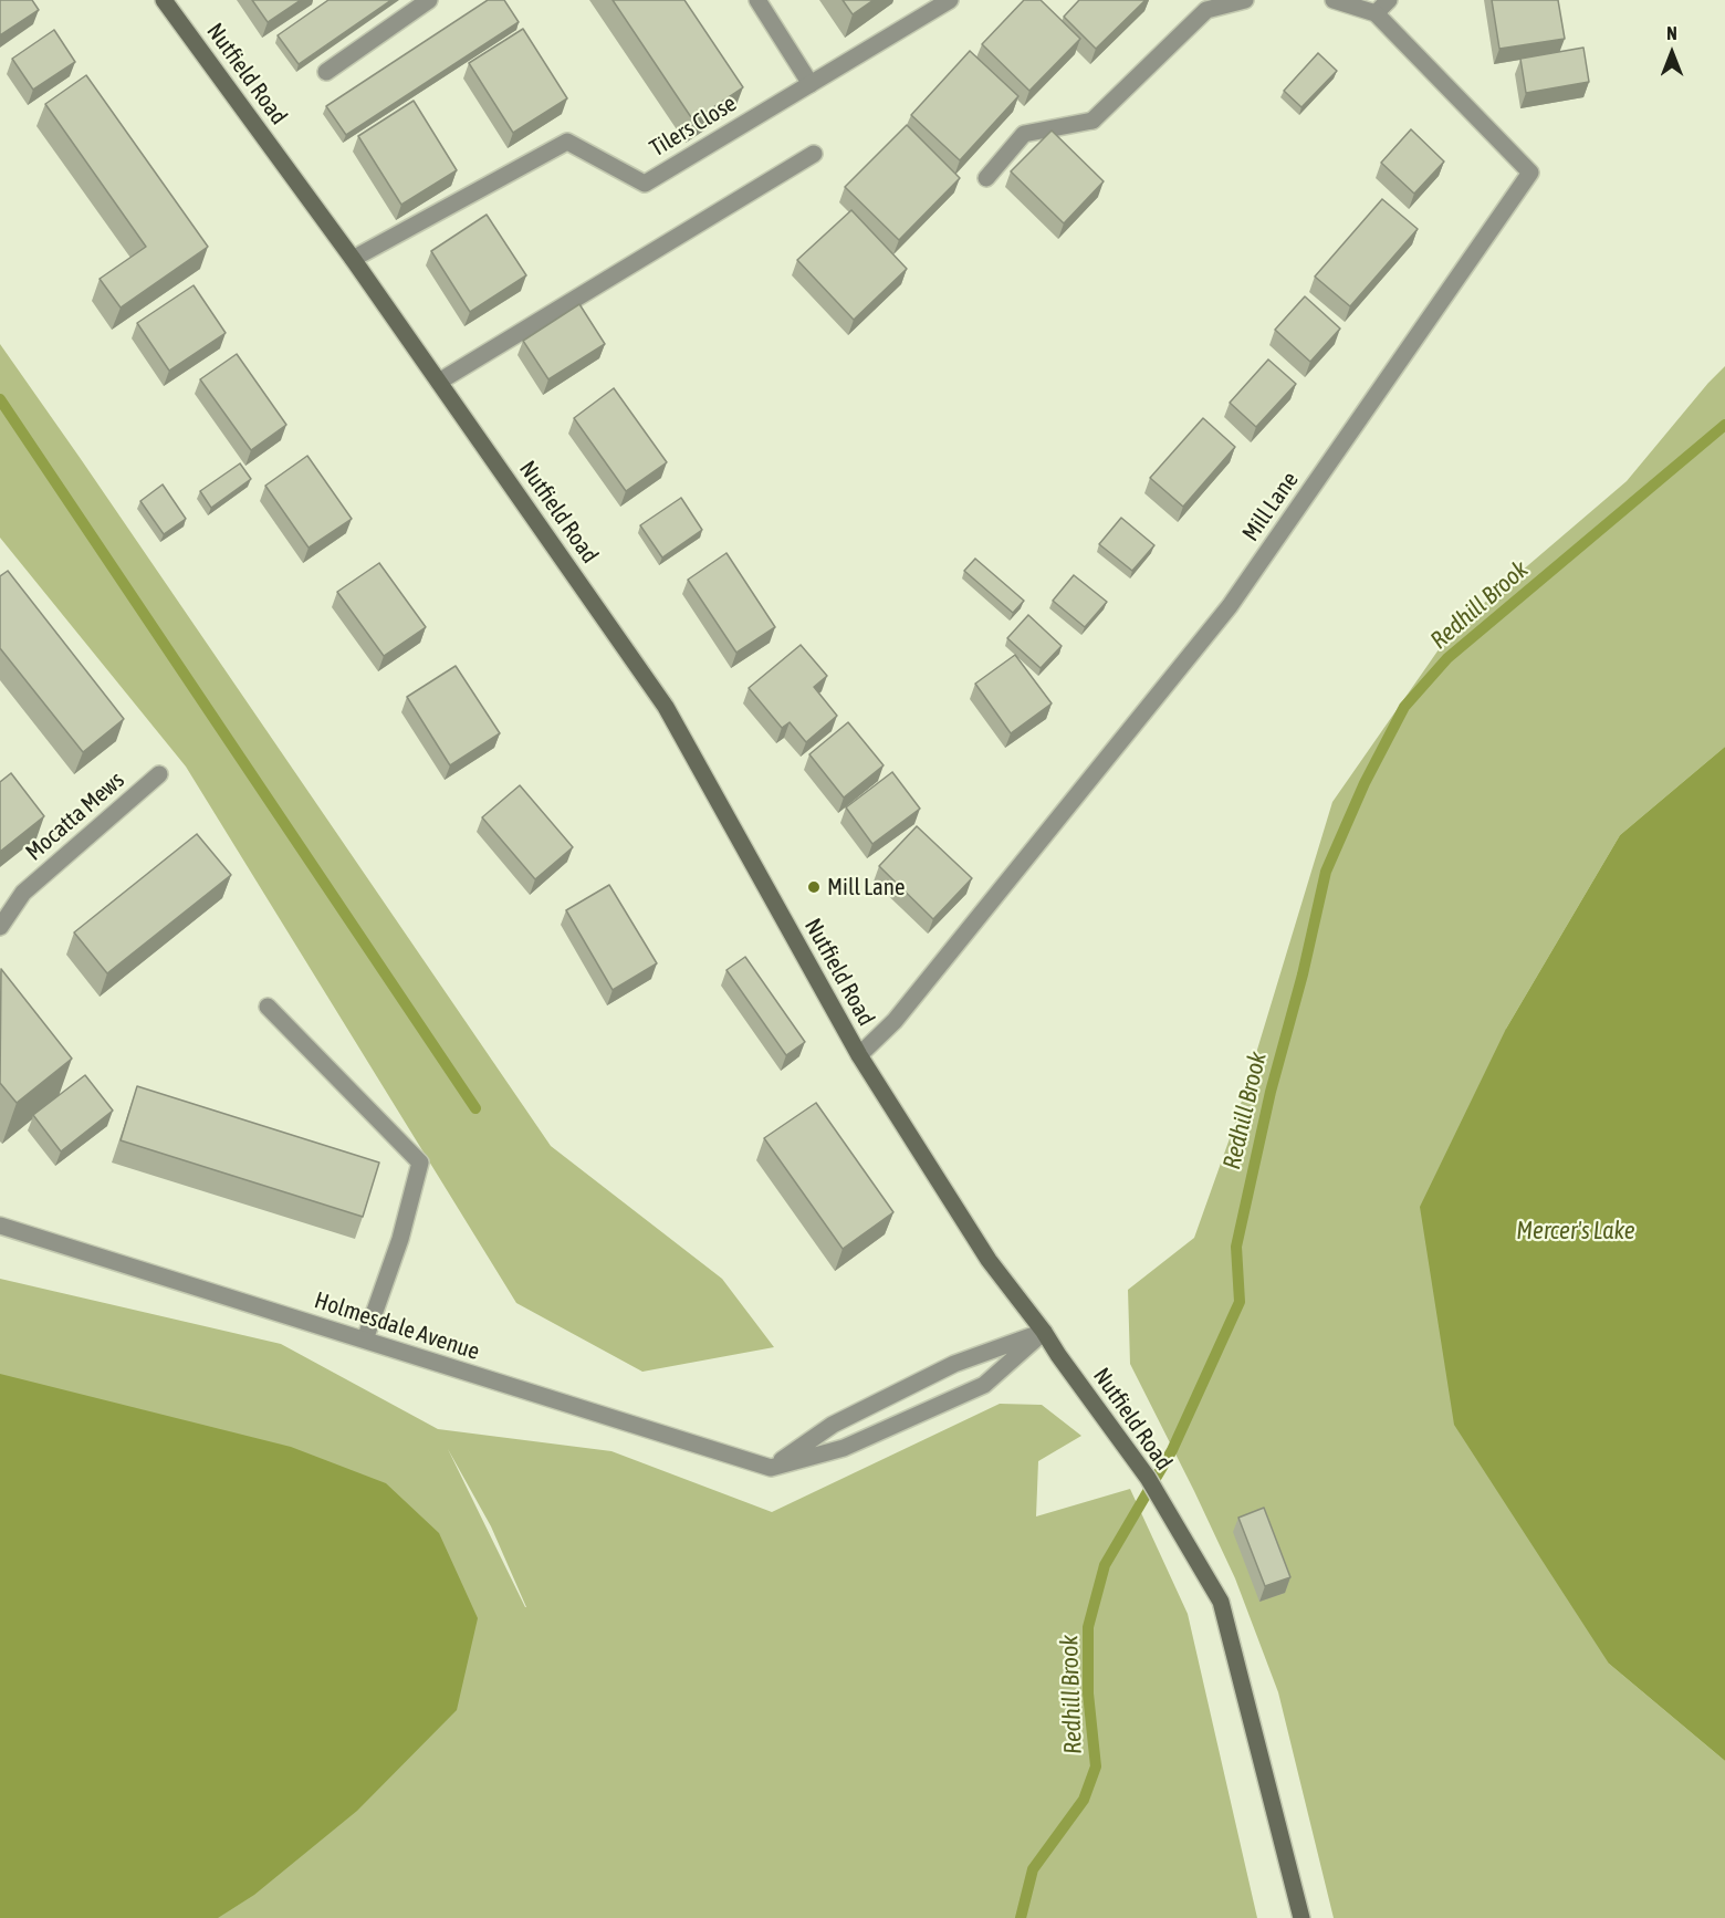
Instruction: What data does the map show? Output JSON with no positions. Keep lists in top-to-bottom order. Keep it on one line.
{"streets":{"street":["Nutfield Road","Tilers Close","Mill Lane","Mocatta Mews","Holmesdale Avenue"]},"crossings":[["Nutfield Road","Tilers Close"],["Nutfield Road","Mill Lane"]],"water":["Redhill Brook","Mercer's Lake"],"places":["Mill Lane"],"north":"top"}
